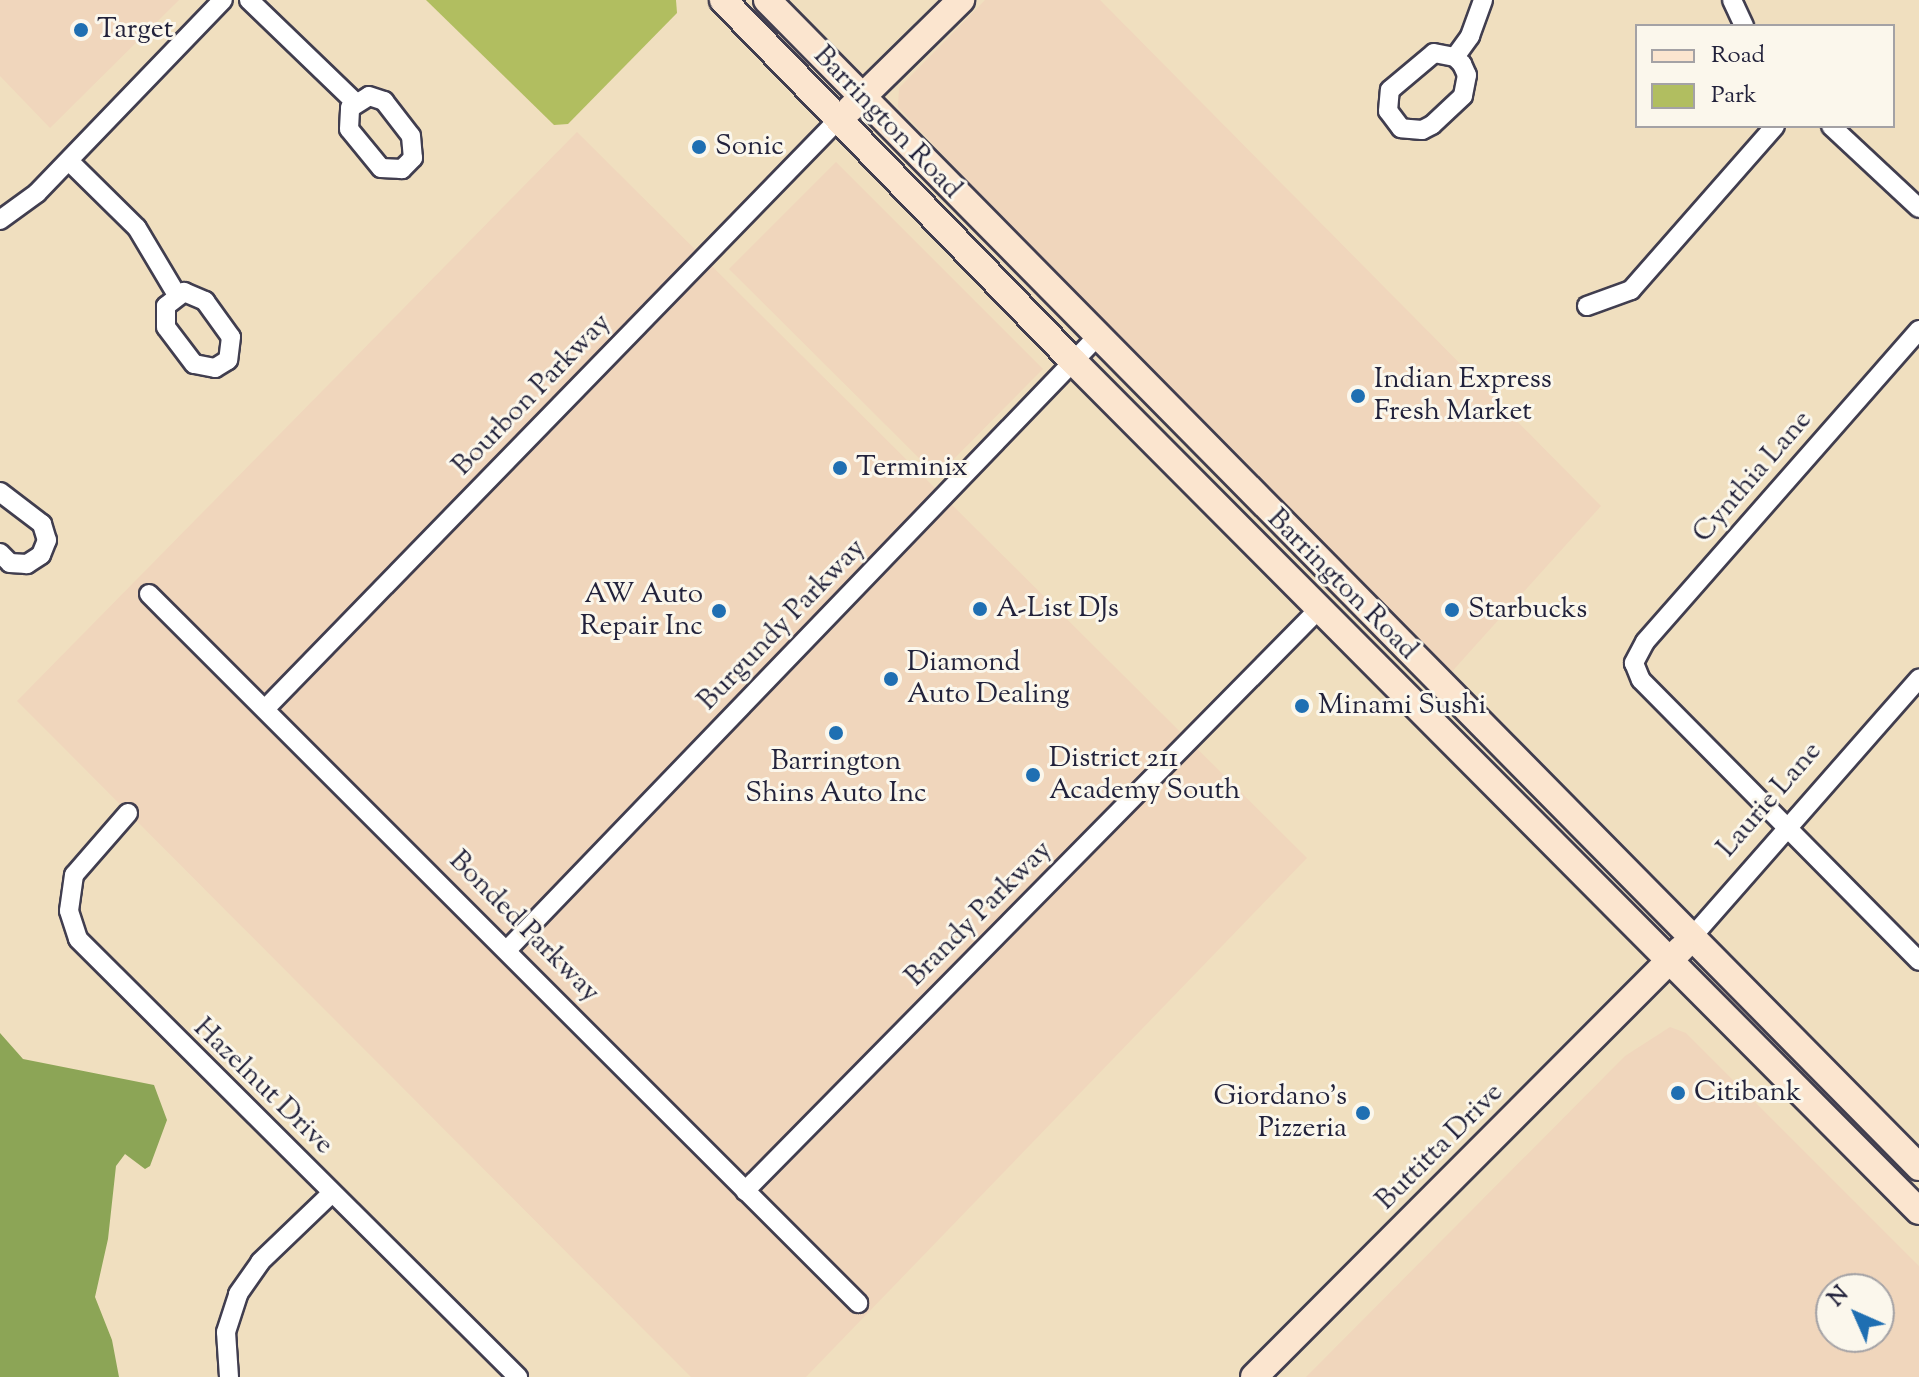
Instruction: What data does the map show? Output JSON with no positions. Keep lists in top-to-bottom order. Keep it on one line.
{"streets":{"main road":["Barrington Road","Laurie Lane","Buttitta Drive"],"street":["Bourbon Parkway","Cynthia Lane","Burgundy Parkway","Brandy Parkway","Bonded Parkway","Hazelnut Drive"]},"crossings":[["Barrington Road","Bourbon Parkway"],["Barrington Road","Burgundy Parkway"],["Barrington Road","Laurie Lane"],["Barrington Road","Brandy Parkway"],["Barrington Road","Buttitta Drive"],["Bourbon Parkway","Bonded Parkway"],["Cynthia Lane","Laurie Lane"],["Burgundy Parkway","Bonded Parkway"],["Laurie Lane","Buttitta Drive"],["Brandy Parkway","Bonded Parkway"]],"places":["Target","Sonic","Indian Express Fresh Market","Terminix","A-List DJs","Starbucks","AW Auto Repair Inc","Diamond Auto Dealing","Minami Sushi","Barrington Shins Auto Inc","District 211 Academy South","Citibank","Giordano's Pizzeria"],"legend":["Road","Park"],"north":"top left"}
